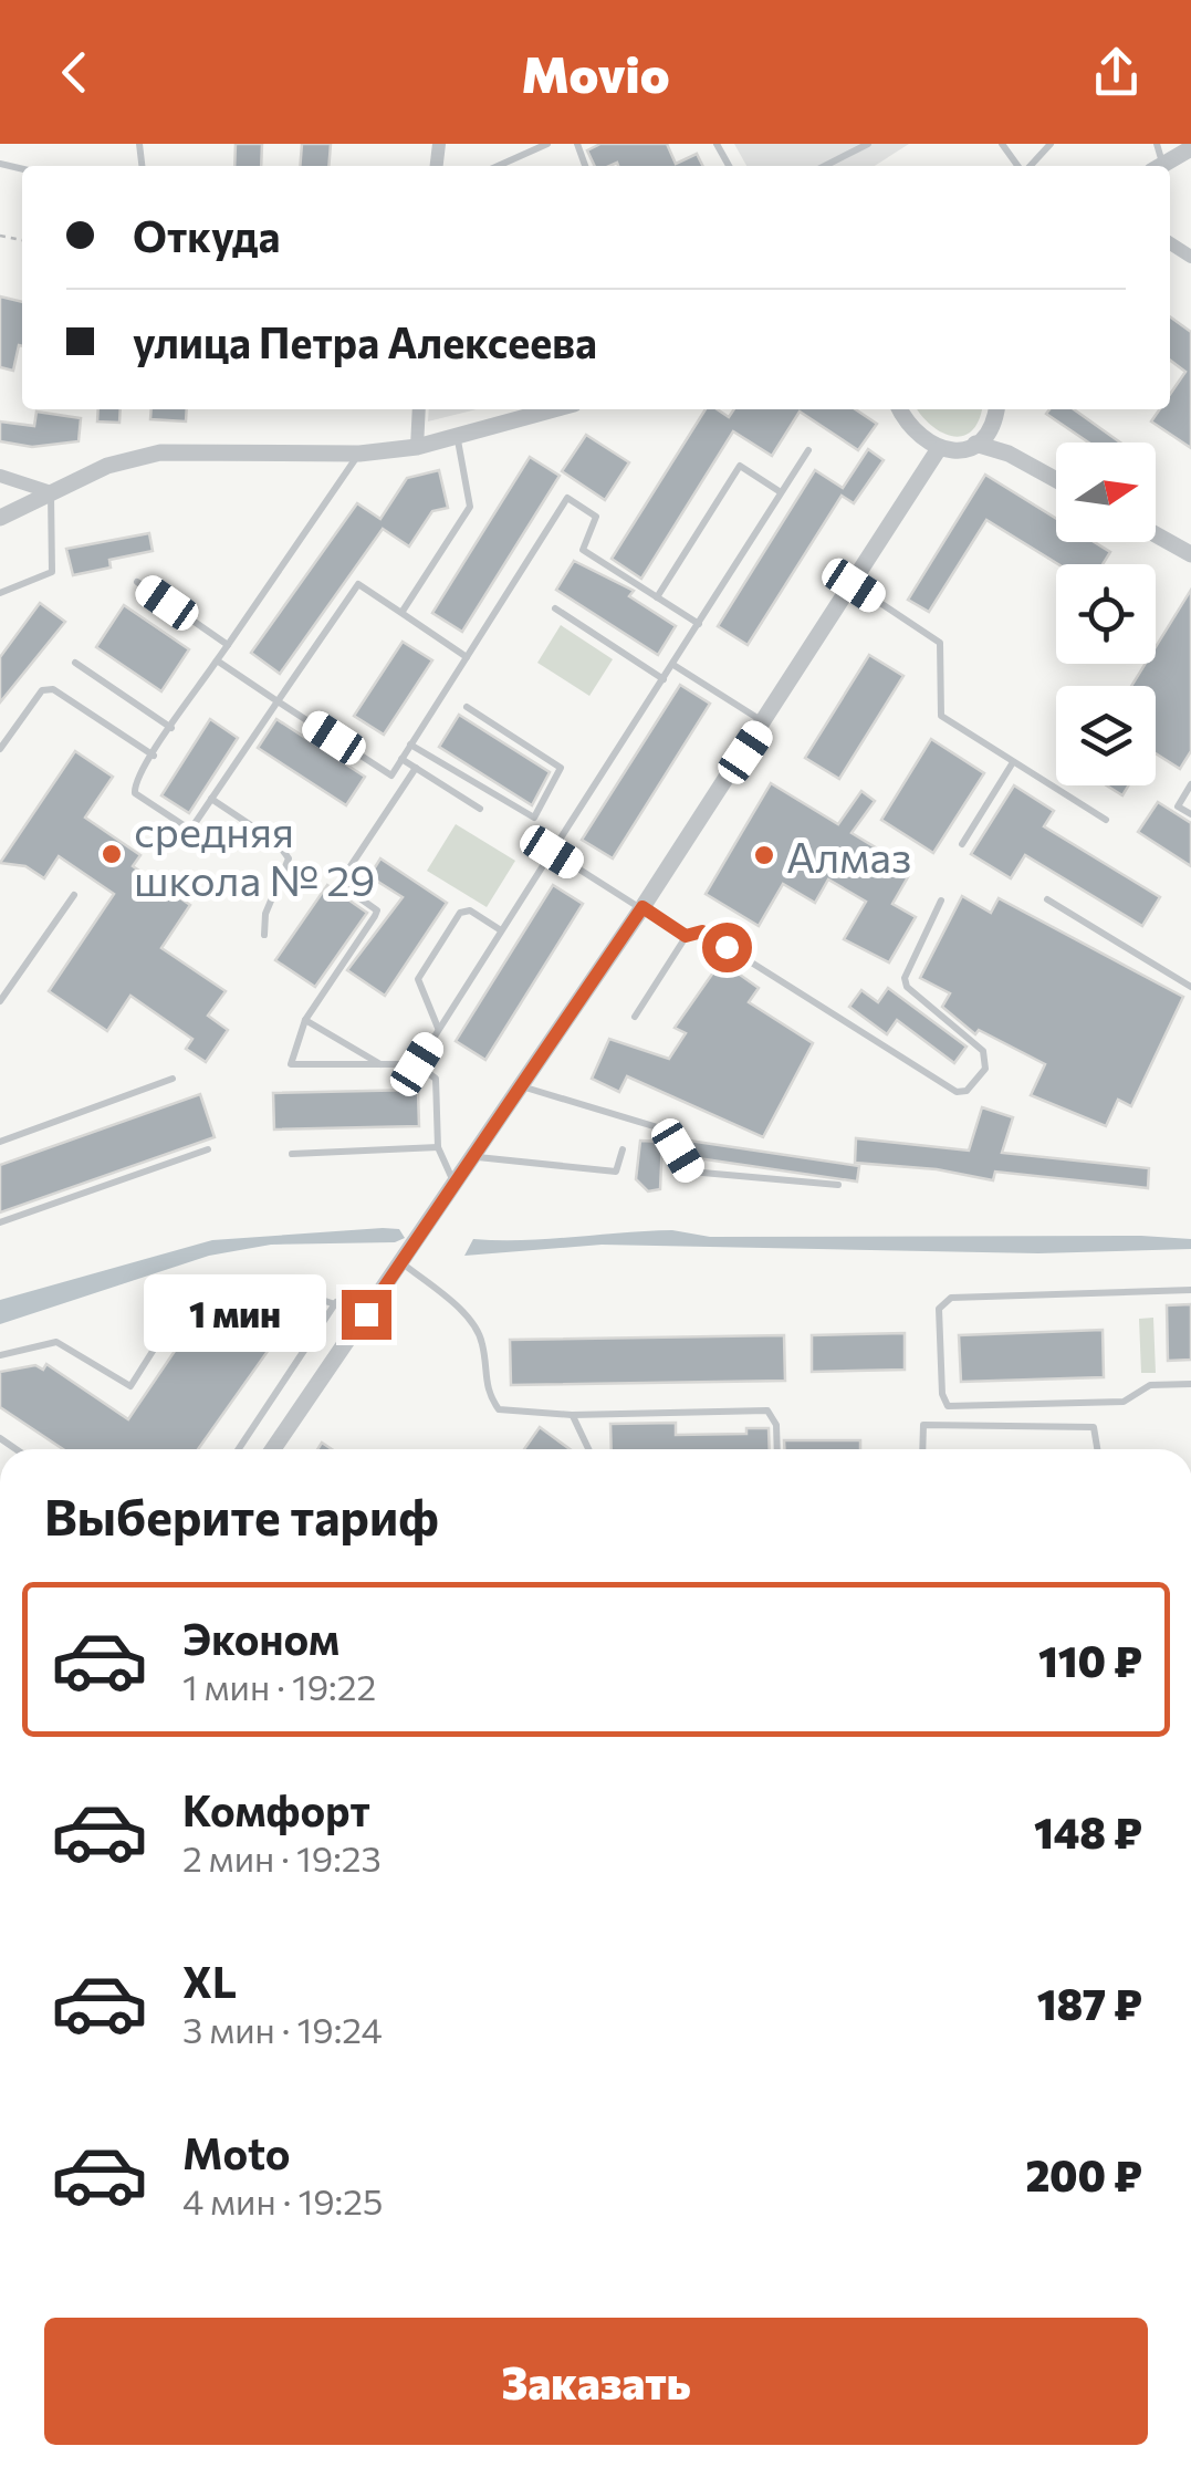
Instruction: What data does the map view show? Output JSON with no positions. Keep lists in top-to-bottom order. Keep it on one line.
{"places":["средняя школа № 29","Алмаз"],"north":"right","page":{"header":"Movio","banner":["Откуда","улица Петра Алексеева"],"bubble":"1 мин","heading":"Выберите тариф","list":[{"name":"Эконом","note":"1 мин · 19:22","value":"110 ₽"},{"name":"Комфорт","note":"2 мин · 19:23","value":"148 ₽"},{"name":"XL","note":"3 мин · 19:24","value":"187 ₽"},{"name":"Moto","note":"4 мин · 19:25","value":"200 ₽"}],"buttons":"Заказать"}}
